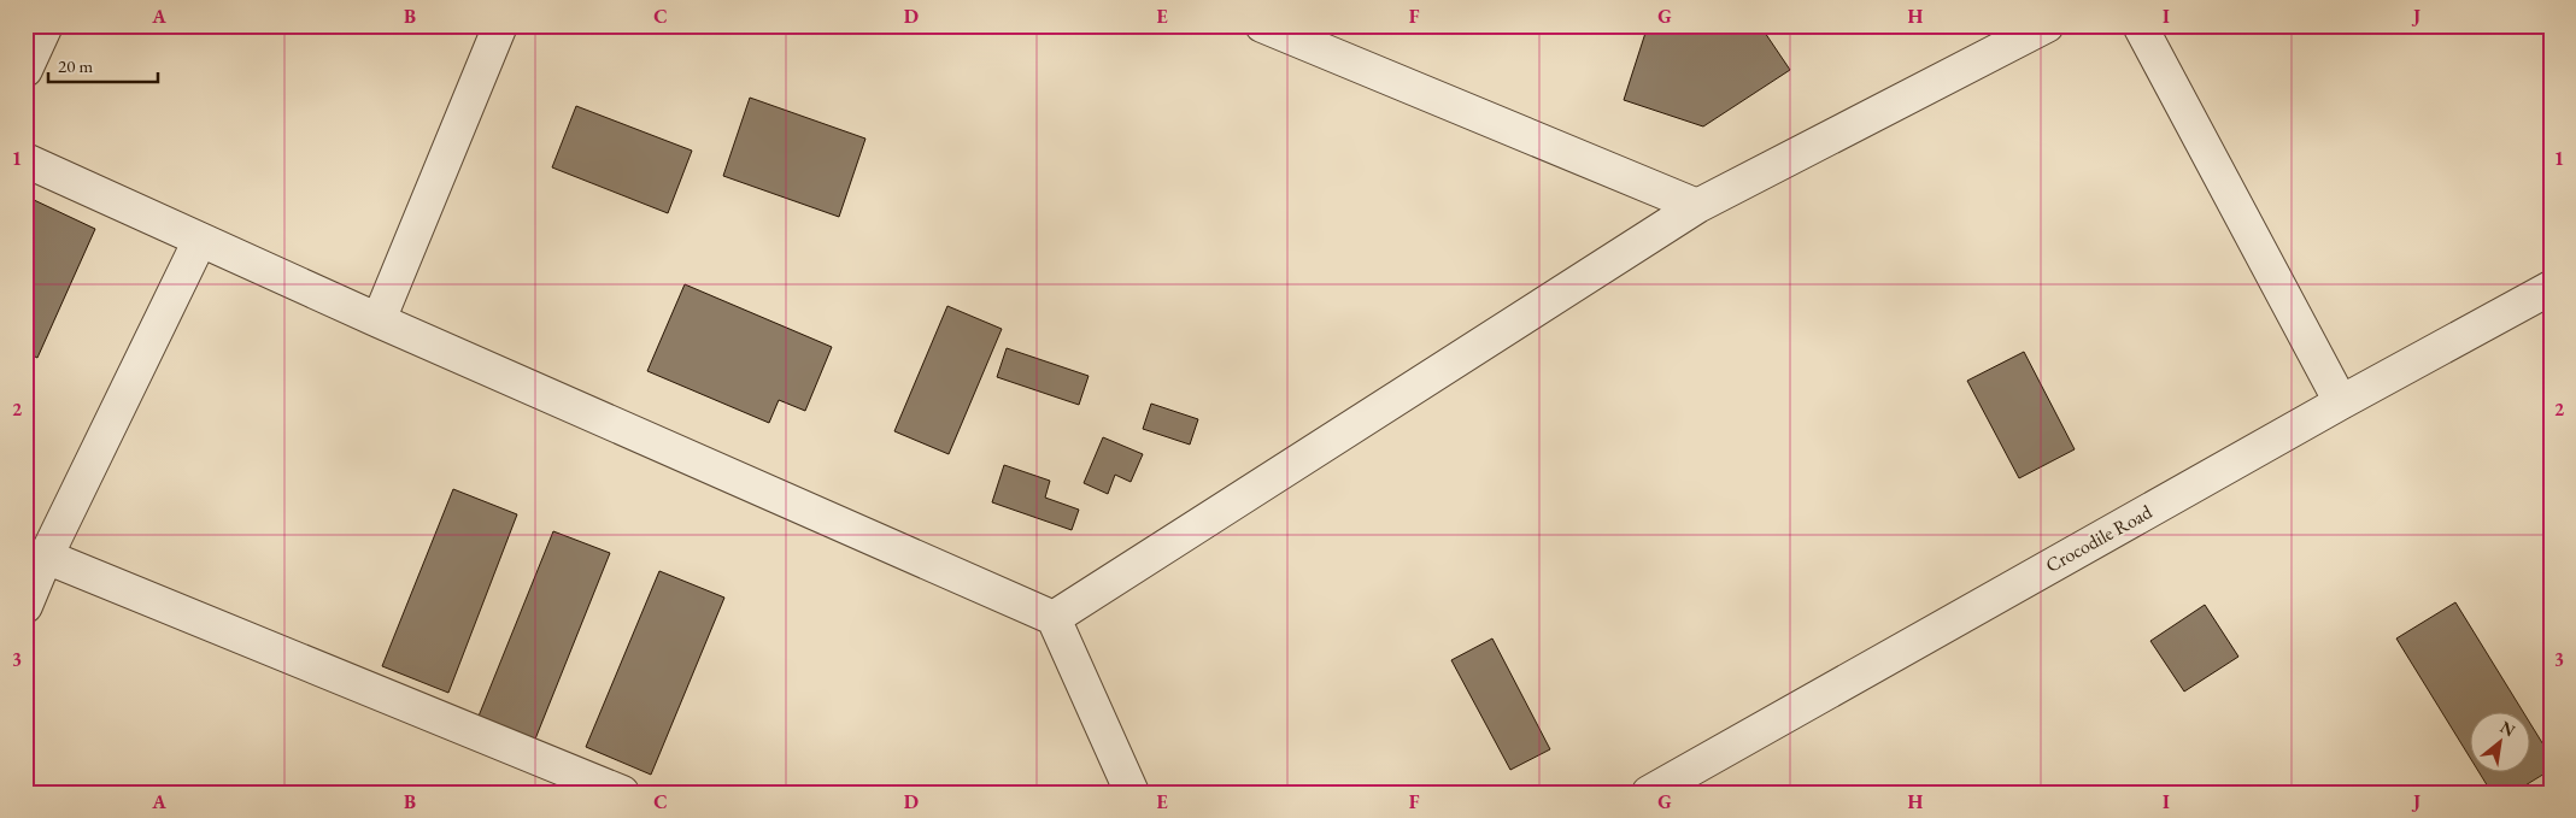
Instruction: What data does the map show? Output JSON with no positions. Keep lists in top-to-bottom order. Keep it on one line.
{"streets":{"street":["Crocodile Road"]},"scale_bar":"20 m","north":"top right","grid":{"columns":["A","B","C","D","E","F","G","H","I","J"],"rows":["1","2","3"]}}
